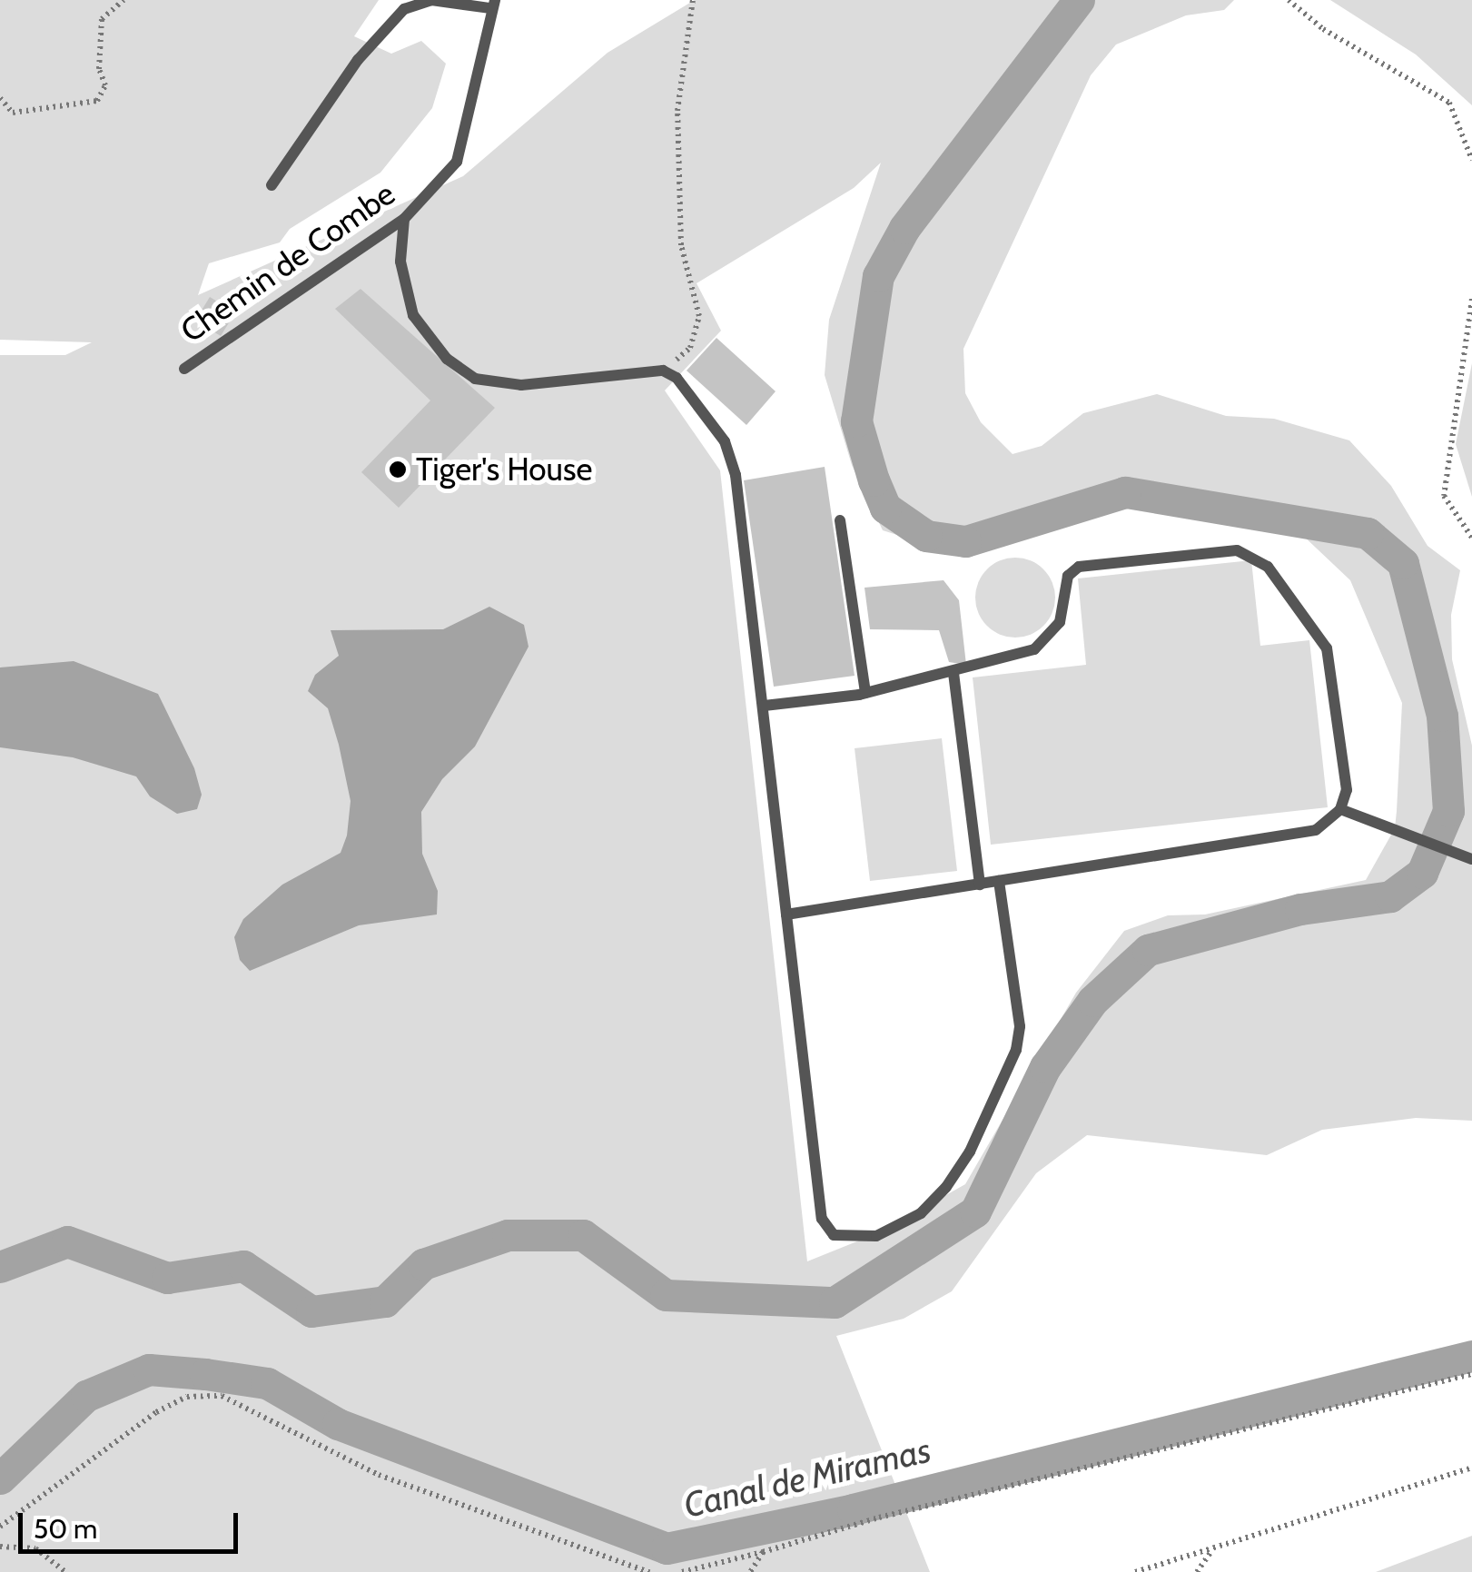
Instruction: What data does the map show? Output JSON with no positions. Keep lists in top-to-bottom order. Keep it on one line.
{"streets":{"lane":["Chemin de Combe"]},"water":["Canal de Miramas"],"places":["Tiger's House"],"scale_bar":"50 m"}
